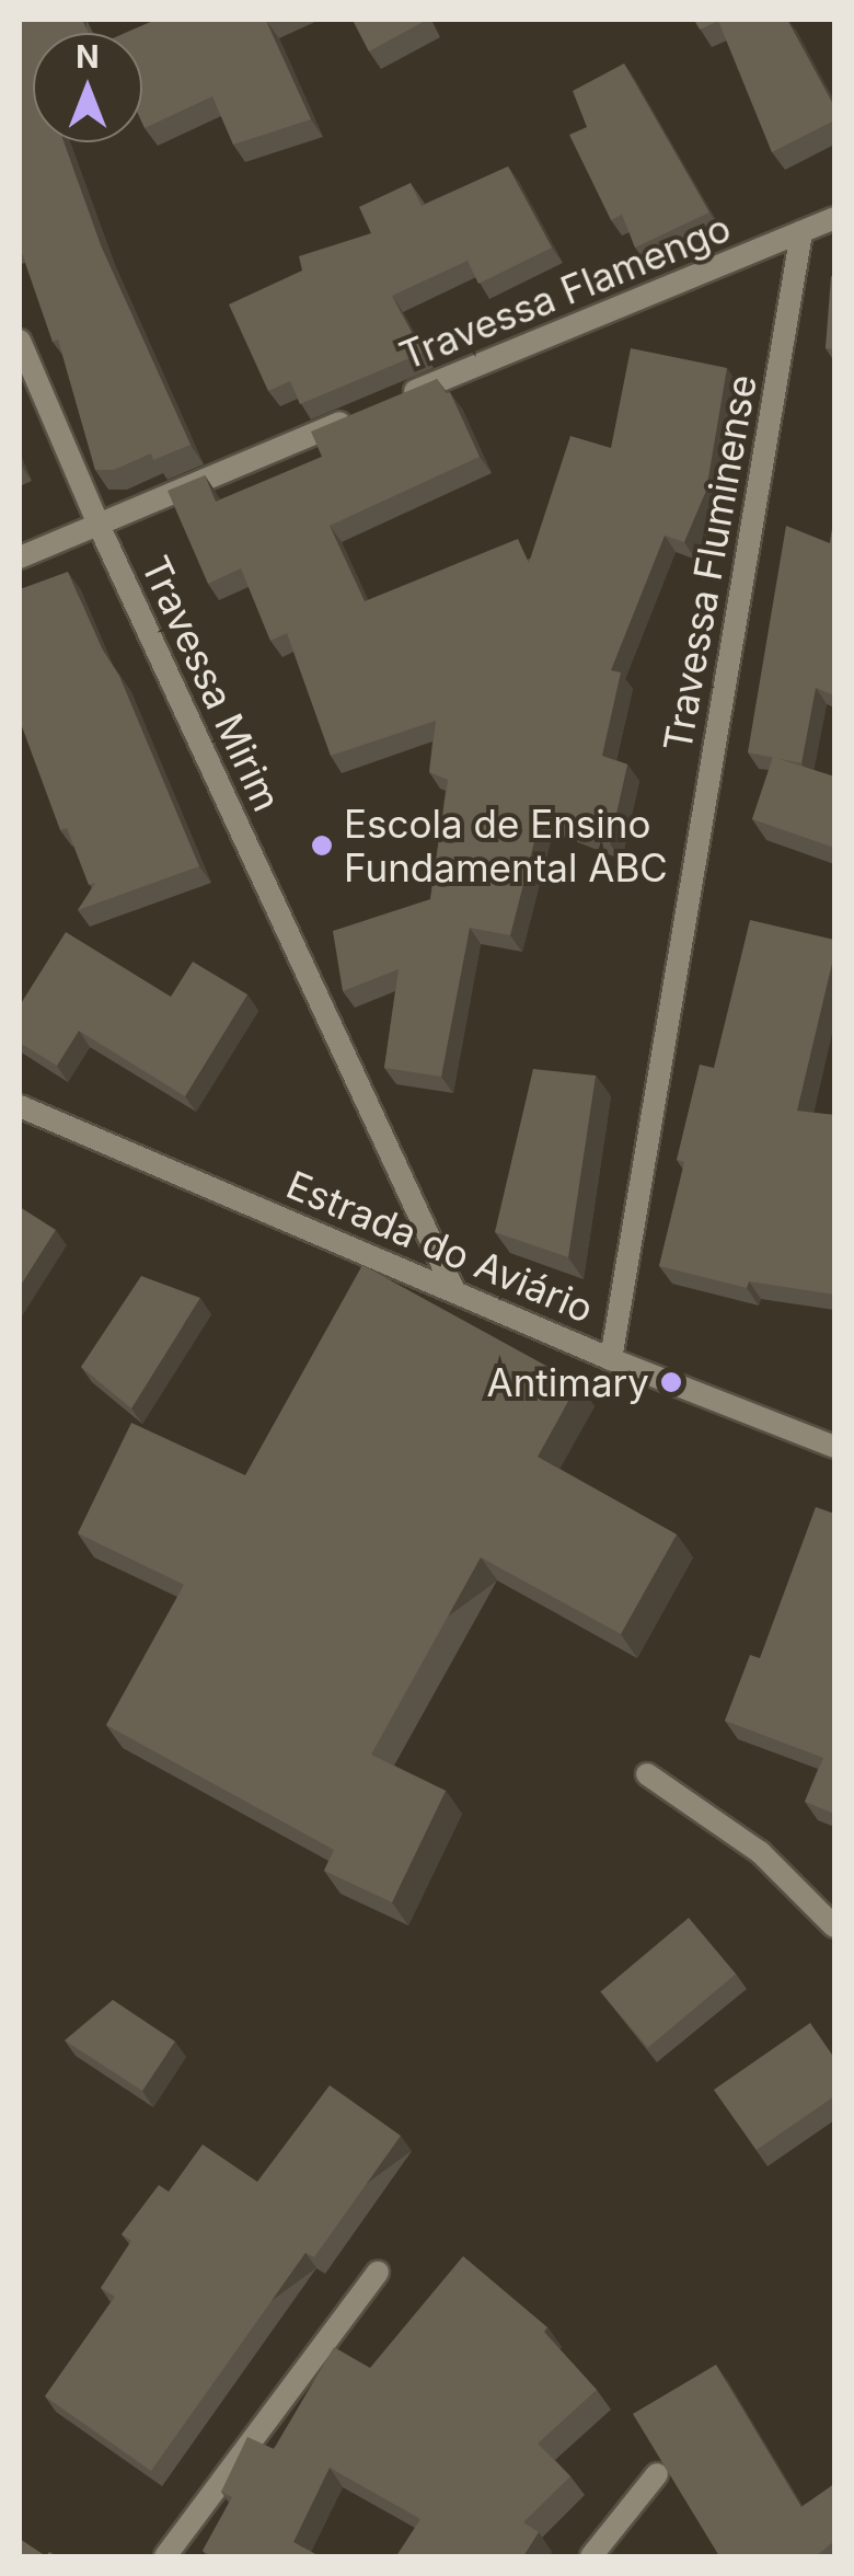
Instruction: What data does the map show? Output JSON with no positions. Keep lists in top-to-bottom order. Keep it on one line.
{"streets":{"street":["Travessa Flamengo","Travessa Fluminense","Travessa Mirim","Estrada do Aviário"]},"crossings":[["Travessa Flamengo","Travessa Fluminense"],["Travessa Fluminense","Estrada do Aviário"],["Travessa Mirim","Estrada do Aviário"]],"places":["Escola de Ensino Fundamental ABC","Antimary"],"north":"top"}
